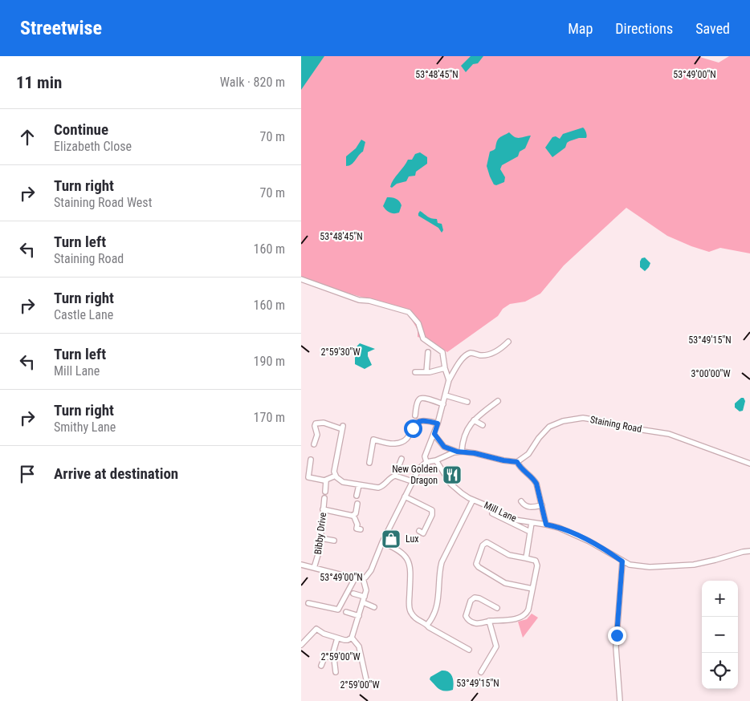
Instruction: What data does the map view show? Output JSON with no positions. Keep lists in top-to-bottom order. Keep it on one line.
{"streets":{"street":["Staining Road","Mill Lane","Bibby Drive"]},"places":{"restaurant":["New Golden Dragon"],"shop":["Lux"]},"page":{"header":"Streetwise","nav":["Map","Directions","Saved"],"heading":["11 min","Walk · 820 m"],"list":[["Continue","Elizabeth Close","70 m"],["Turn right","Staining Road West","70 m"],["Turn left","Staining Road","160 m"],["Turn right","Castle Lane","160 m"],["Turn left","Mill Lane","190 m"],["Turn right","Smithy Lane","170 m"],"Arrive at destination"],"map_buttons":["+","−"]},"coordinates":["53°48'45\"N","53°49'00\"N","53°49'15\"N","2°59'30\"W","3°00'00\"W","2°59'00\"W"]}
